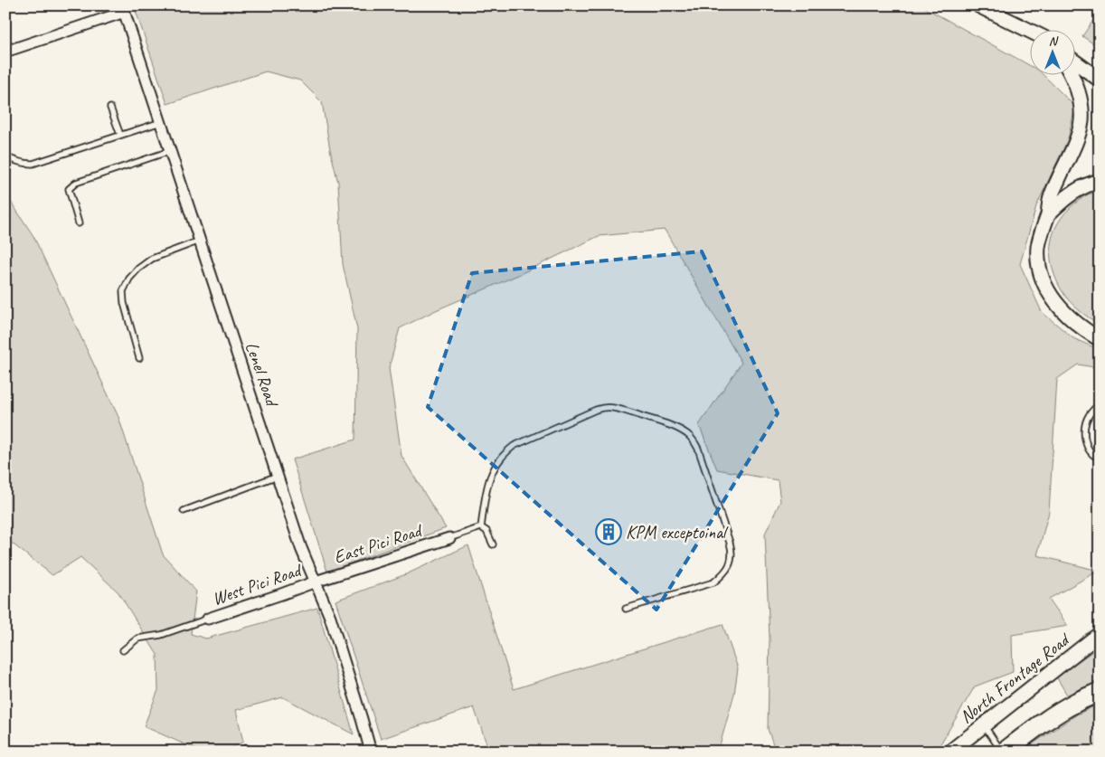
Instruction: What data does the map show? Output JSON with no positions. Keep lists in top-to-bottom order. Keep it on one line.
{"streets":{"main road":["North Frontage Road"],"street":["Lenel Road","East Pici Road","West Pici Road"]},"crossings":[["Lenel Road","East Pici Road"],["Lenel Road","West Pici Road"],["East Pici Road","West Pici Road"]],"places":{"building":["KPM exceptoinal"]},"north":"top"}
